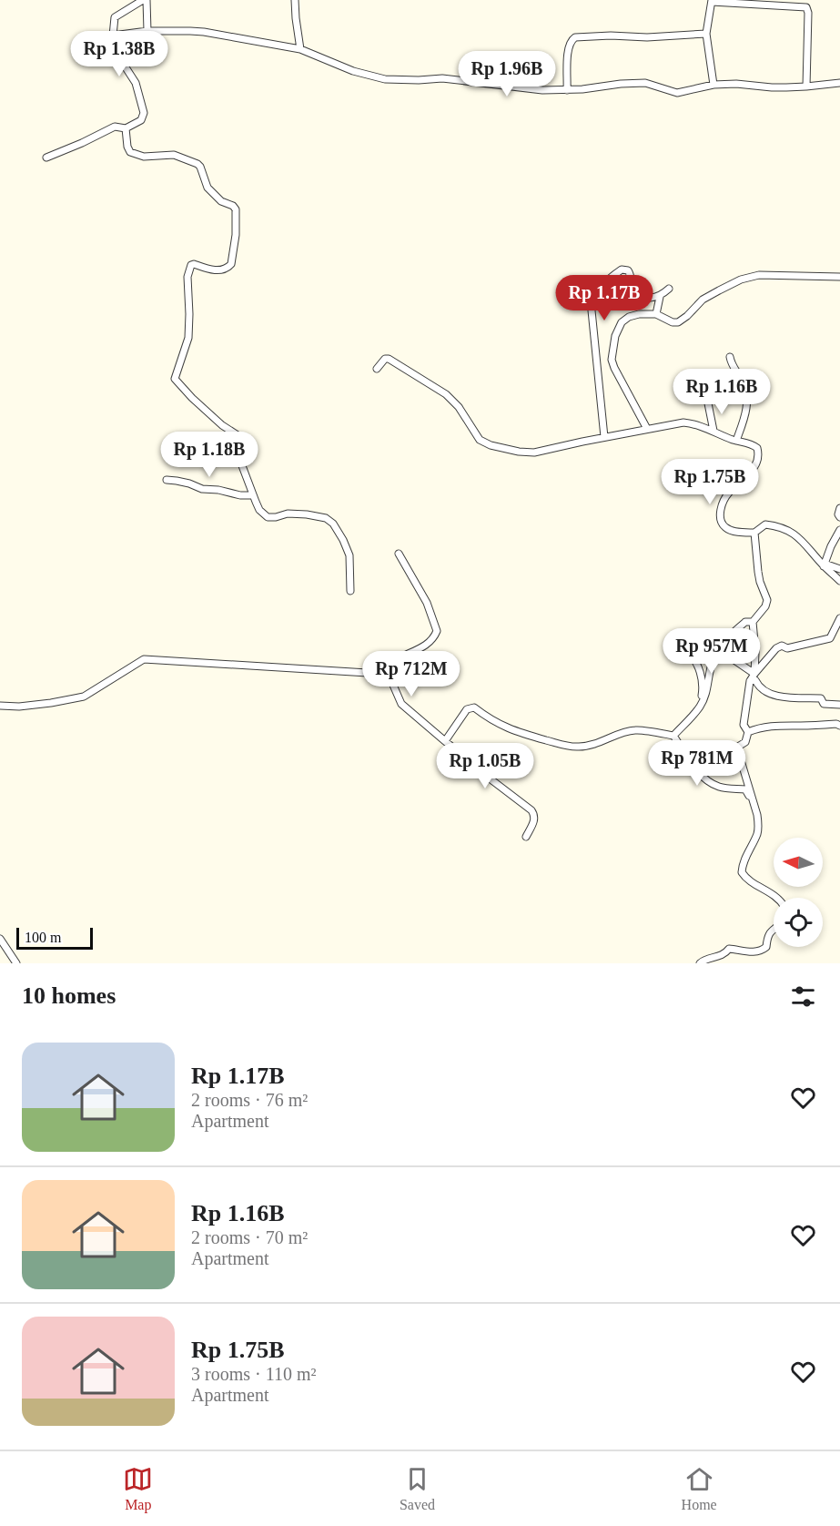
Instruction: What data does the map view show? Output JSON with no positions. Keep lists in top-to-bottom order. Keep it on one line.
{"scale_bar":"100 m","north":"left","page":{"price":["Rp 1.38B","Rp 1.96B","Rp 1.17B","Rp 1.16B","Rp 1.18B","Rp 1.75B","Rp 957M","Rp 712M","Rp 781M","Rp 1.05B"],"scale":"100 m","heading":"10 homes","list":[{"name":"Rp 1.17B","note":"2 rooms · 76 m² · Apartment"},{"name":"Rp 1.16B","note":"2 rooms · 70 m² · Apartment"},{"name":"Rp 1.75B","note":"3 rooms · 110 m² · Apartment"}],"tabs":["Map","Saved","Home"]}}
